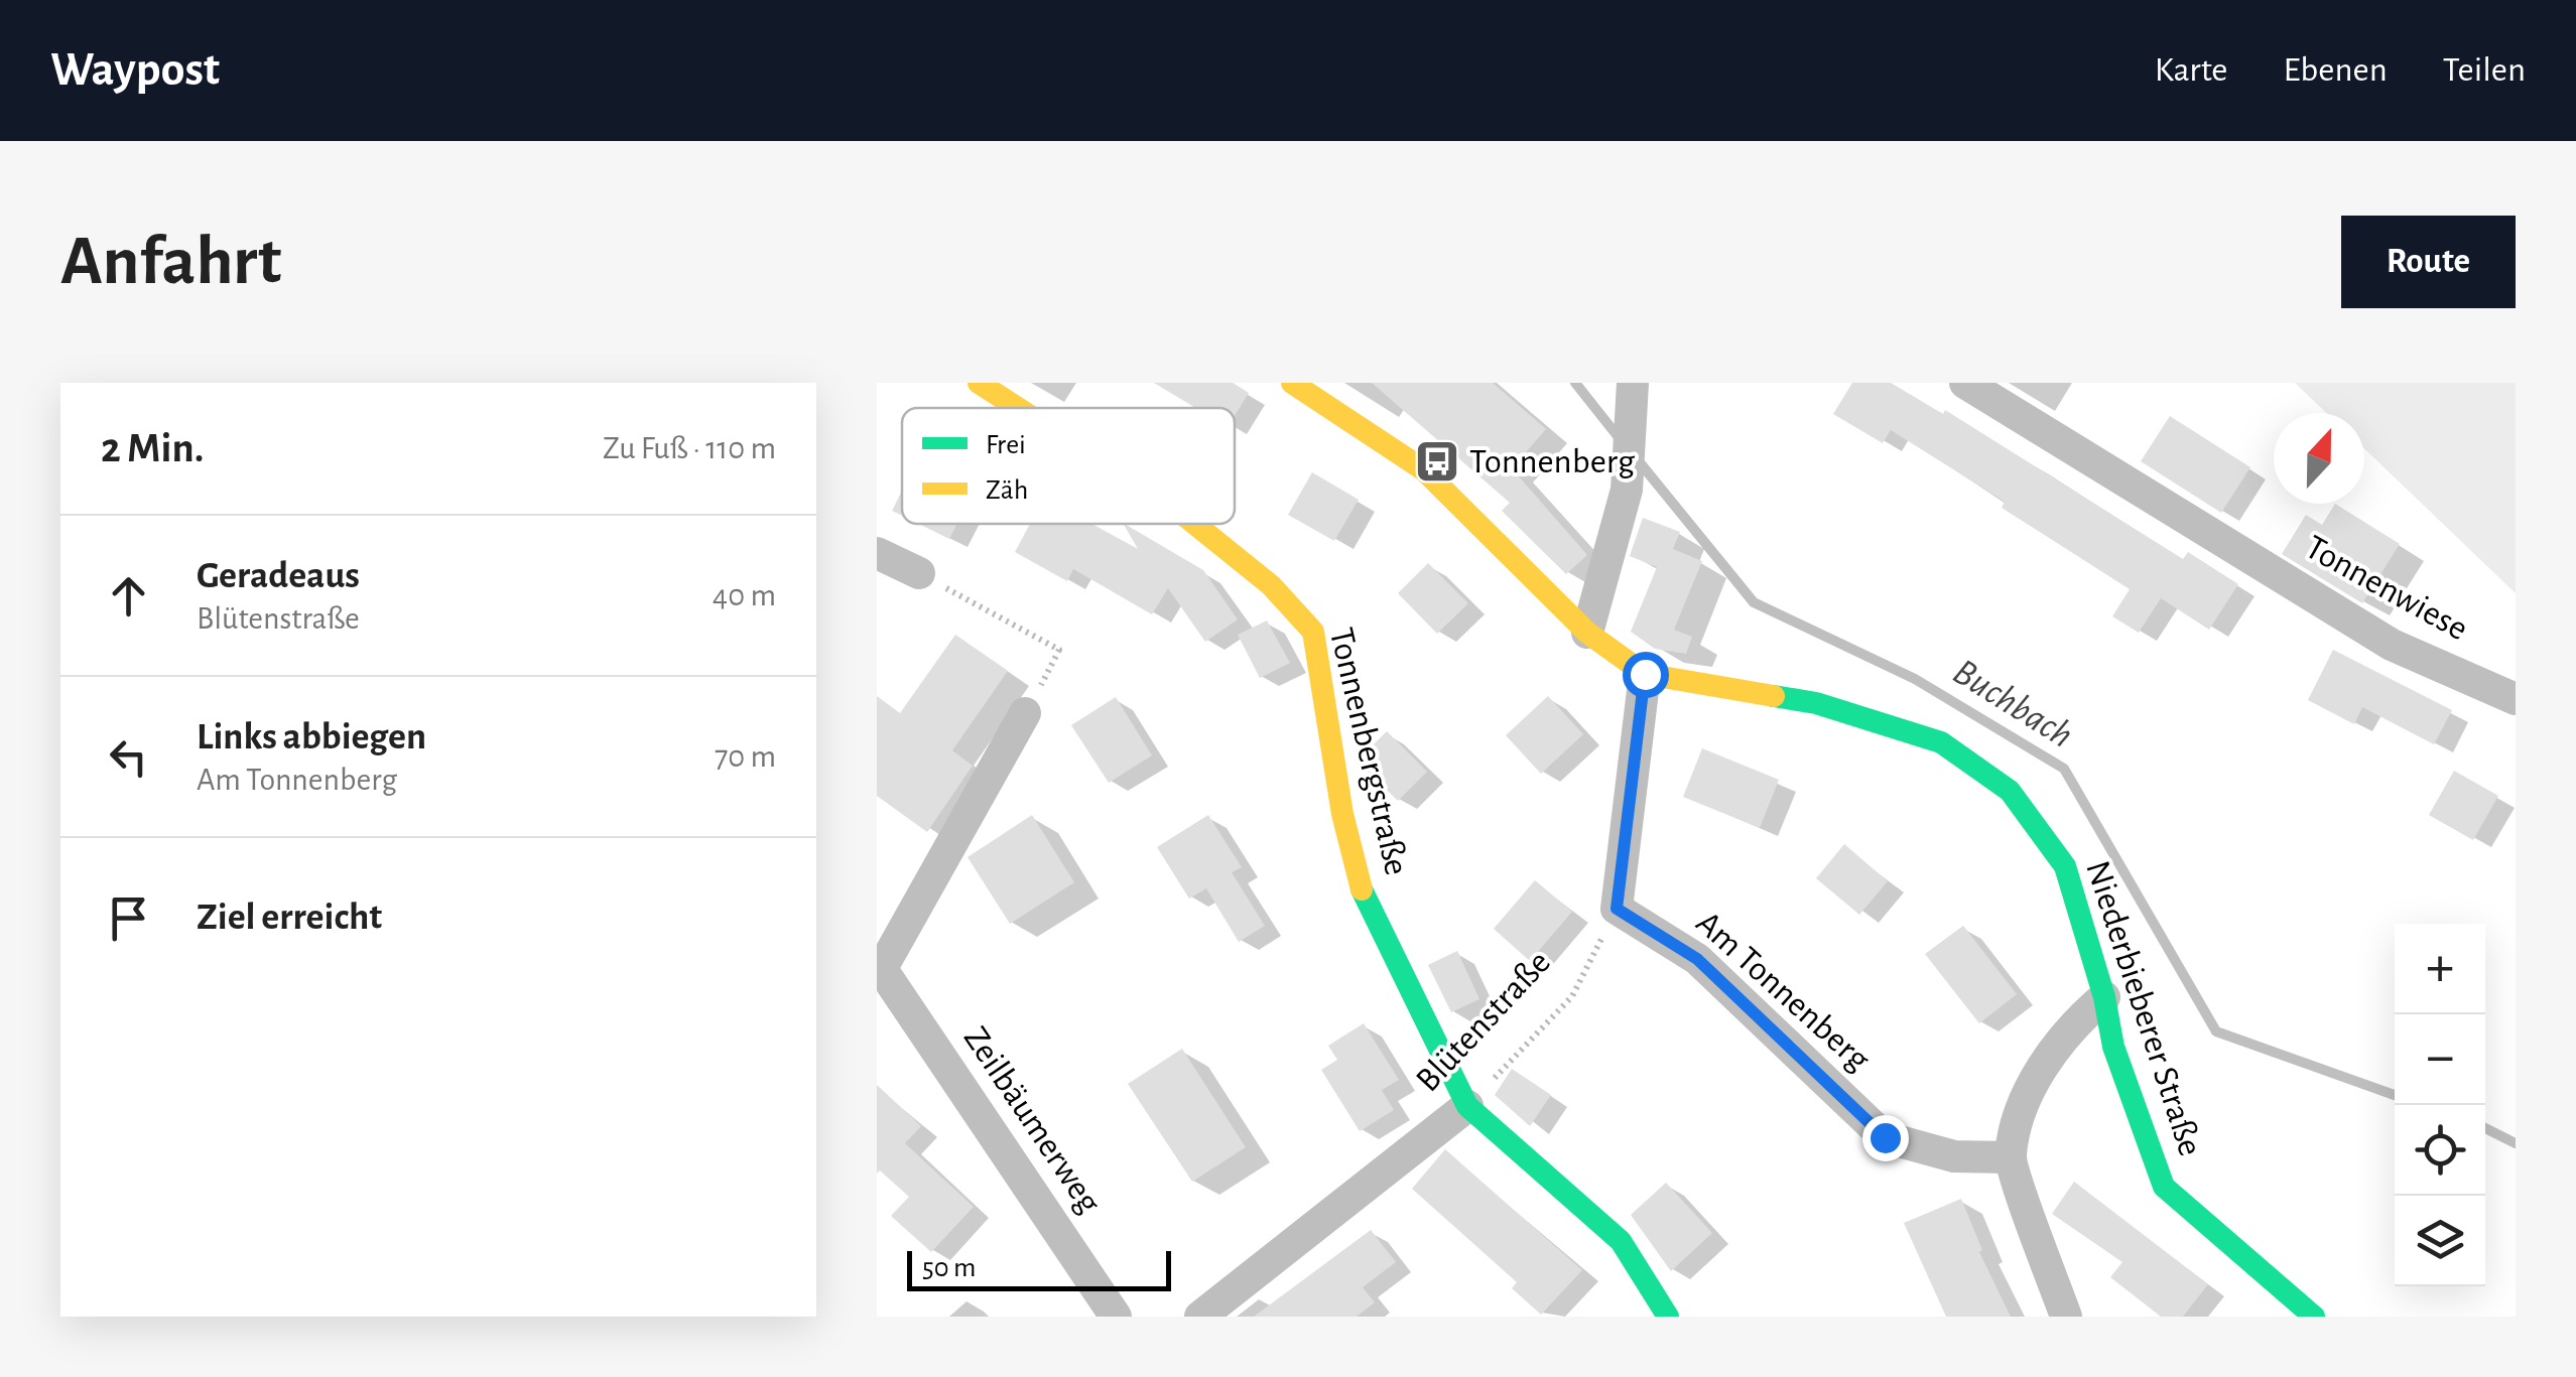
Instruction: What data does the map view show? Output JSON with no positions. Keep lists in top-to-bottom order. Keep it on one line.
{"streets":{"street":["Tonnenwiese","Tonnenbergstraße","Am Tonnenberg","Niederbieberer Straße","Blütenstraße","Zeilbäumerweg"]},"crossings":[["Tonnenbergstraße","Blütenstraße"],["Am Tonnenberg","Blütenstraße"]],"water":["Buchbach"],"places":{"bus stop":["Tonnenberg"]},"legend":["Frei","Zäh"],"scale_bar":"50 m","north":"top","page":{"header":"Waypost","nav":["Karte","Ebenen","Teilen"],"buttons":"Route","title":"Anfahrt","heading":["2 Min.","Zu Fuß · 110 m"],"list":[["Geradeaus","Blütenstraße","40 m"],["Links abbiegen","Am Tonnenberg","70 m"],"Ziel erreicht"],"map_buttons":["+","−"],"scale":"50 m"}}
